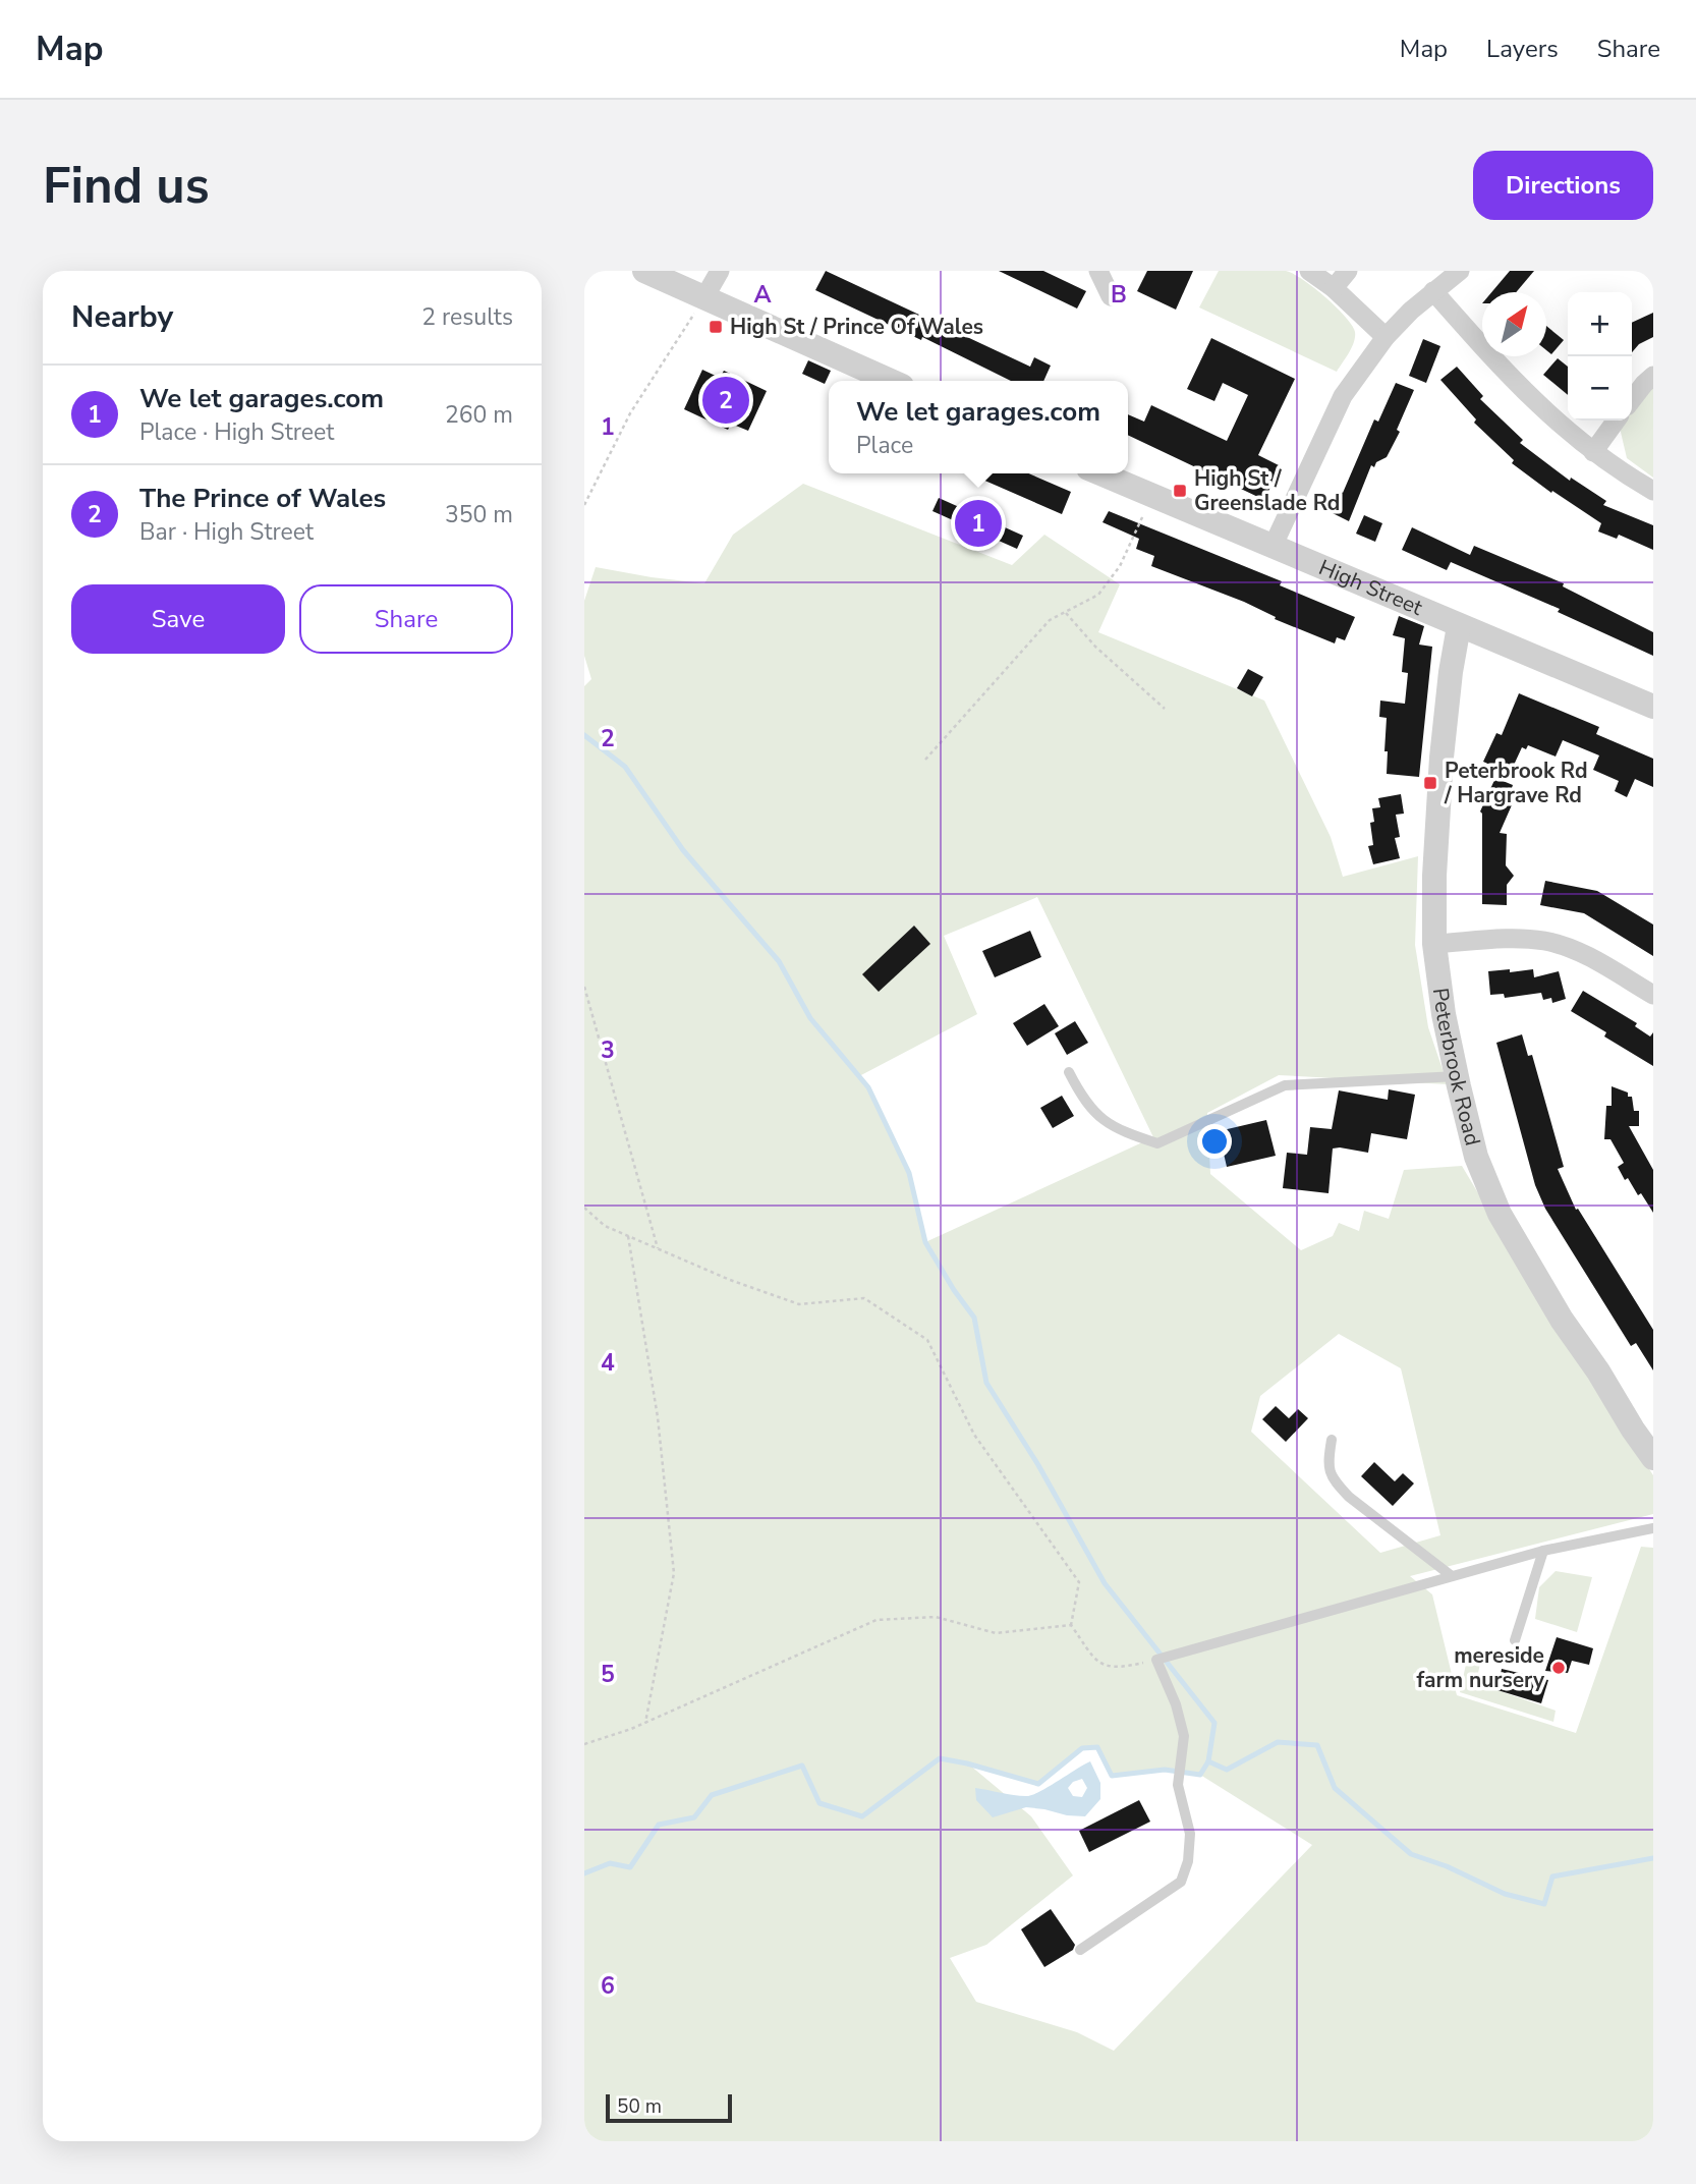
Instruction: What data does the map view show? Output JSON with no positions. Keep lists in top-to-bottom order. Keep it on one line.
{"streets":{"street":["High Street","Peterbrook Road"]},"crossings":[["High Street","Peterbrook Road"]],"places":{"transit":["High St / Prince Of Wales","High St / Greenslade Rd","Peterbrook Rd / Hargrave Rd"],"other":["mereside farm nursery"]},"scale_bar":"50 m","north":"top right","page":{"header":"Map","nav":["Map","Layers","Share"],"buttons":["Directions",["Save","Share"]],"title":"Find us","heading":["Nearby","2 results"],"map_buttons":["+","−"],"list":[{"mark":"1","name":"We let garages.com","note":"Place · High Street","value":"260 m"},{"mark":"2","name":"The Prince of Wales","note":"Bar · High Street","value":"350 m"}],"pins":["2","1"],"popup":["We let garages.com","Place"],"scale":"50 m"},"grid":{"columns":["A","B"],"rows":["1","2","3","4","5","6"]}}
